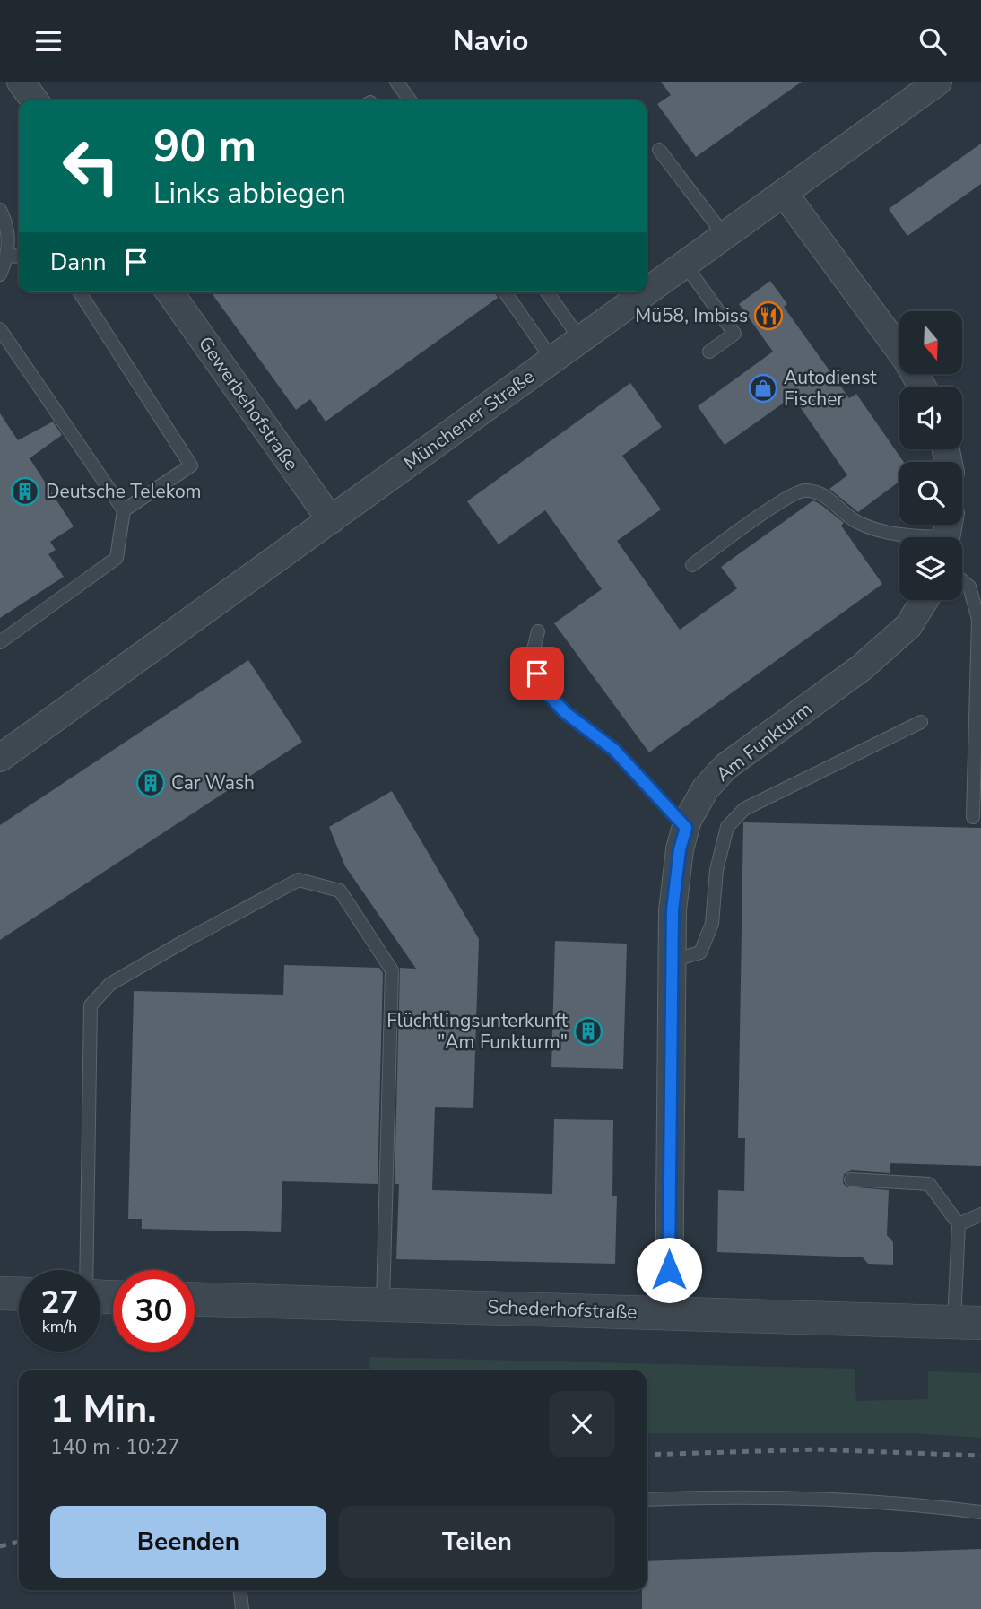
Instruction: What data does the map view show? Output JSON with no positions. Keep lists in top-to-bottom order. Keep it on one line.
{"streets":{"street":["Gewerbehofstraße","Münchener Straße","Am Funkturm","Schederhofstraße"]},"crossings":[["Gewerbehofstraße","Münchener Straße"],["Am Funkturm","Schederhofstraße"]],"places":{"restaurant":["Mü58, Imbiss"],"shop":["Autodienst Fischer"],"building":["Deutsche Telekom","Car Wash","Flüchtlingsunterkunft \"Am Funkturm\""]},"north":"bottom","page":{"header":"Navio","turn":["90 m","Links abbiegen"],"then":"Dann","speed":"27 km/h","limit":"30","heading":["1 Min.","140 m · 10:27"],"buttons":["Beenden","Teilen"]}}
